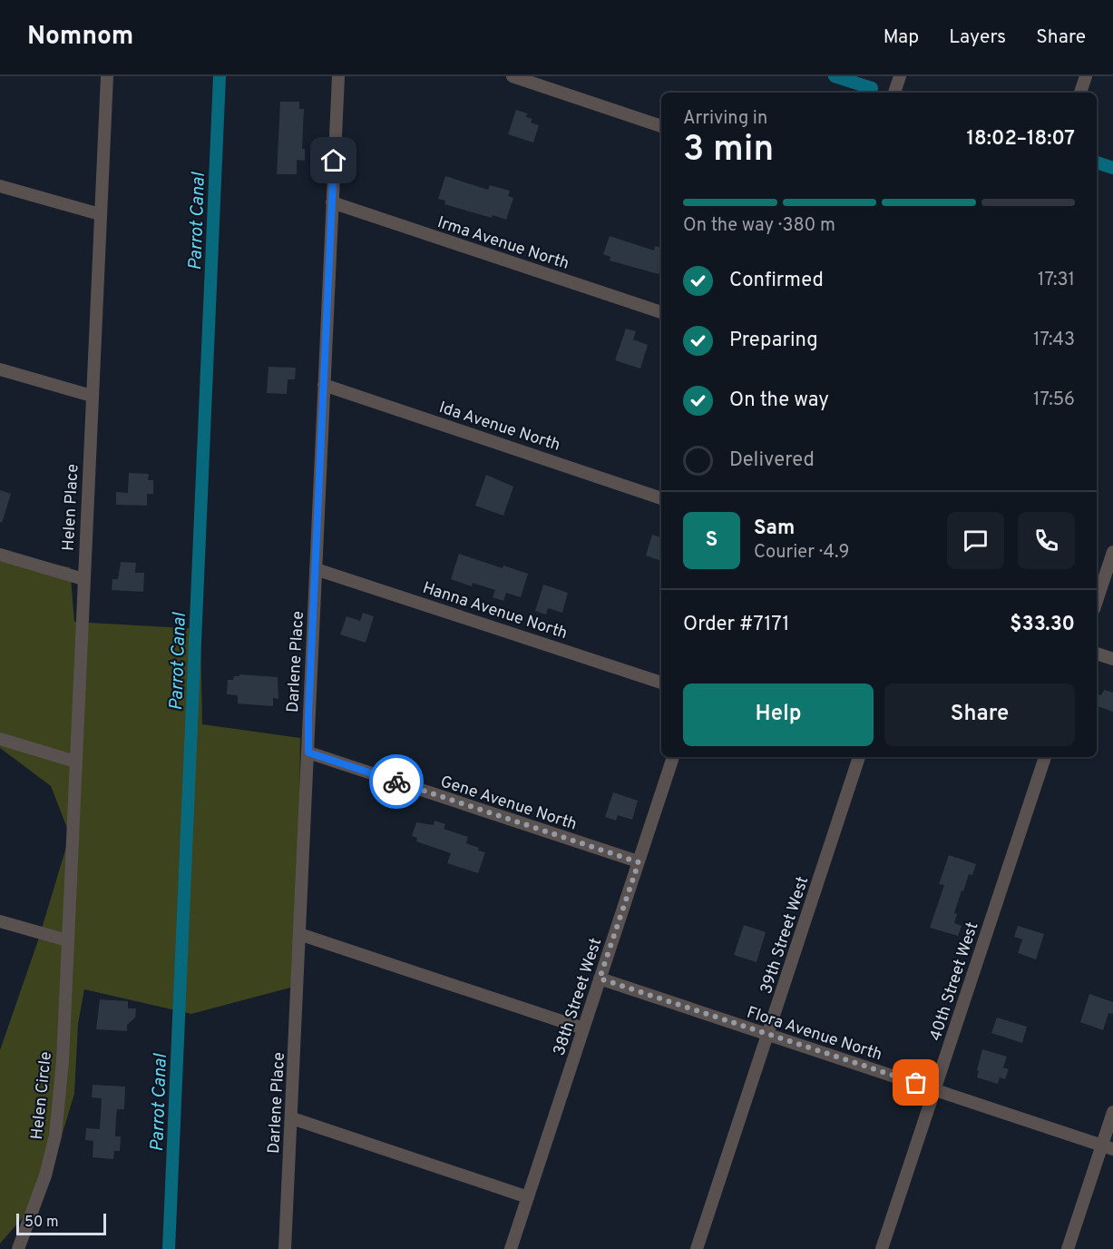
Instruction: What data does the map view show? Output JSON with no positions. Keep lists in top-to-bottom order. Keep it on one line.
{"streets":{"street":["Irma Avenue North","Ida Avenue North","Helen Place","Hanna Avenue North","Darlene Place","Gene Avenue North","39th Street West","40th Street West","38th Street West","Flora Avenue North","Helen Circle"]},"crossings":[["Irma Avenue North","Darlene Place"],["Ida Avenue North","Darlene Place"],["Helen Place","Helen Circle"],["Hanna Avenue North","Darlene Place"],["Darlene Place","Gene Avenue North"],["Gene Avenue North","38th Street West"],["39th Street West","Flora Avenue North"],["40th Street West","Flora Avenue North"],["38th Street West","Flora Avenue North"]],"water":["Parrot Canal"],"scale_bar":"50 m","page":{"header":"Nomnom","nav":["Map","Layers","Share"],"heading":["3 min","Arriving in","18:02–18:07"],"panel":["Sam","Courier · 4.9","Order #7171","$33.30"],"bar":"On the way · 380 m","list":[["Confirmed","17:31"],["Preparing","17:43"],["On the way","17:56"],"Delivered"],"round":"S","buttons":["Help","Share"],"scale":"50 m"}}
